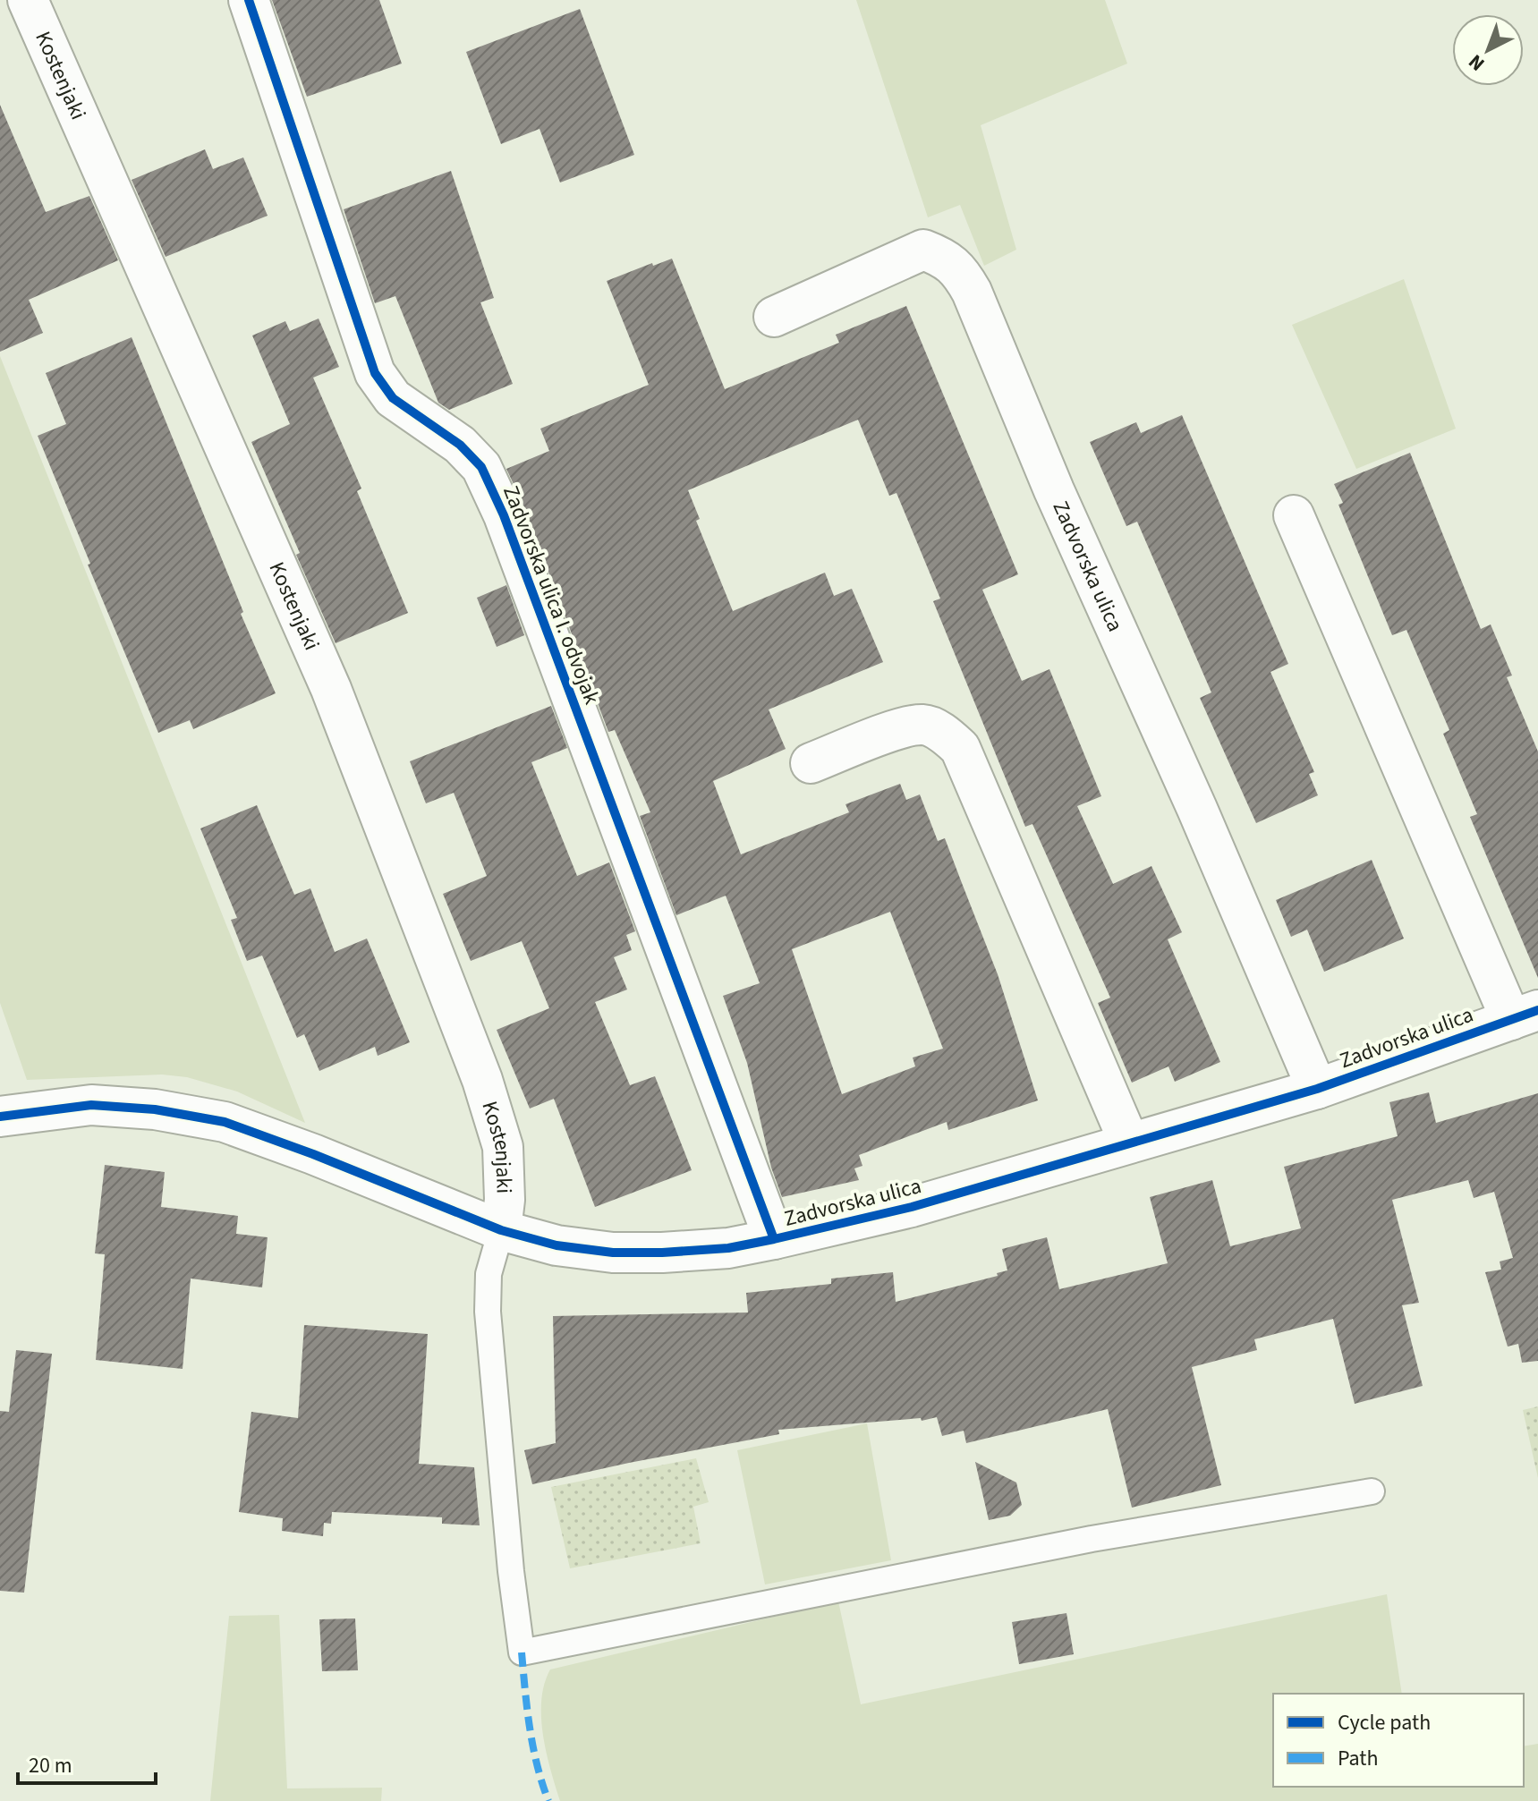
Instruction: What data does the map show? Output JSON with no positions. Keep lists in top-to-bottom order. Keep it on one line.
{"streets":{"street":["Kostenjaki","Zadvorska ulica","Zadvorska ulica I. odvojak"]},"crossings":[["Kostenjaki","Zadvorska ulica"],["Zadvorska ulica","Zadvorska ulica I. odvojak"]],"legend":["Cycle path","Path"],"scale_bar":"20 m","north":"bottom left"}
